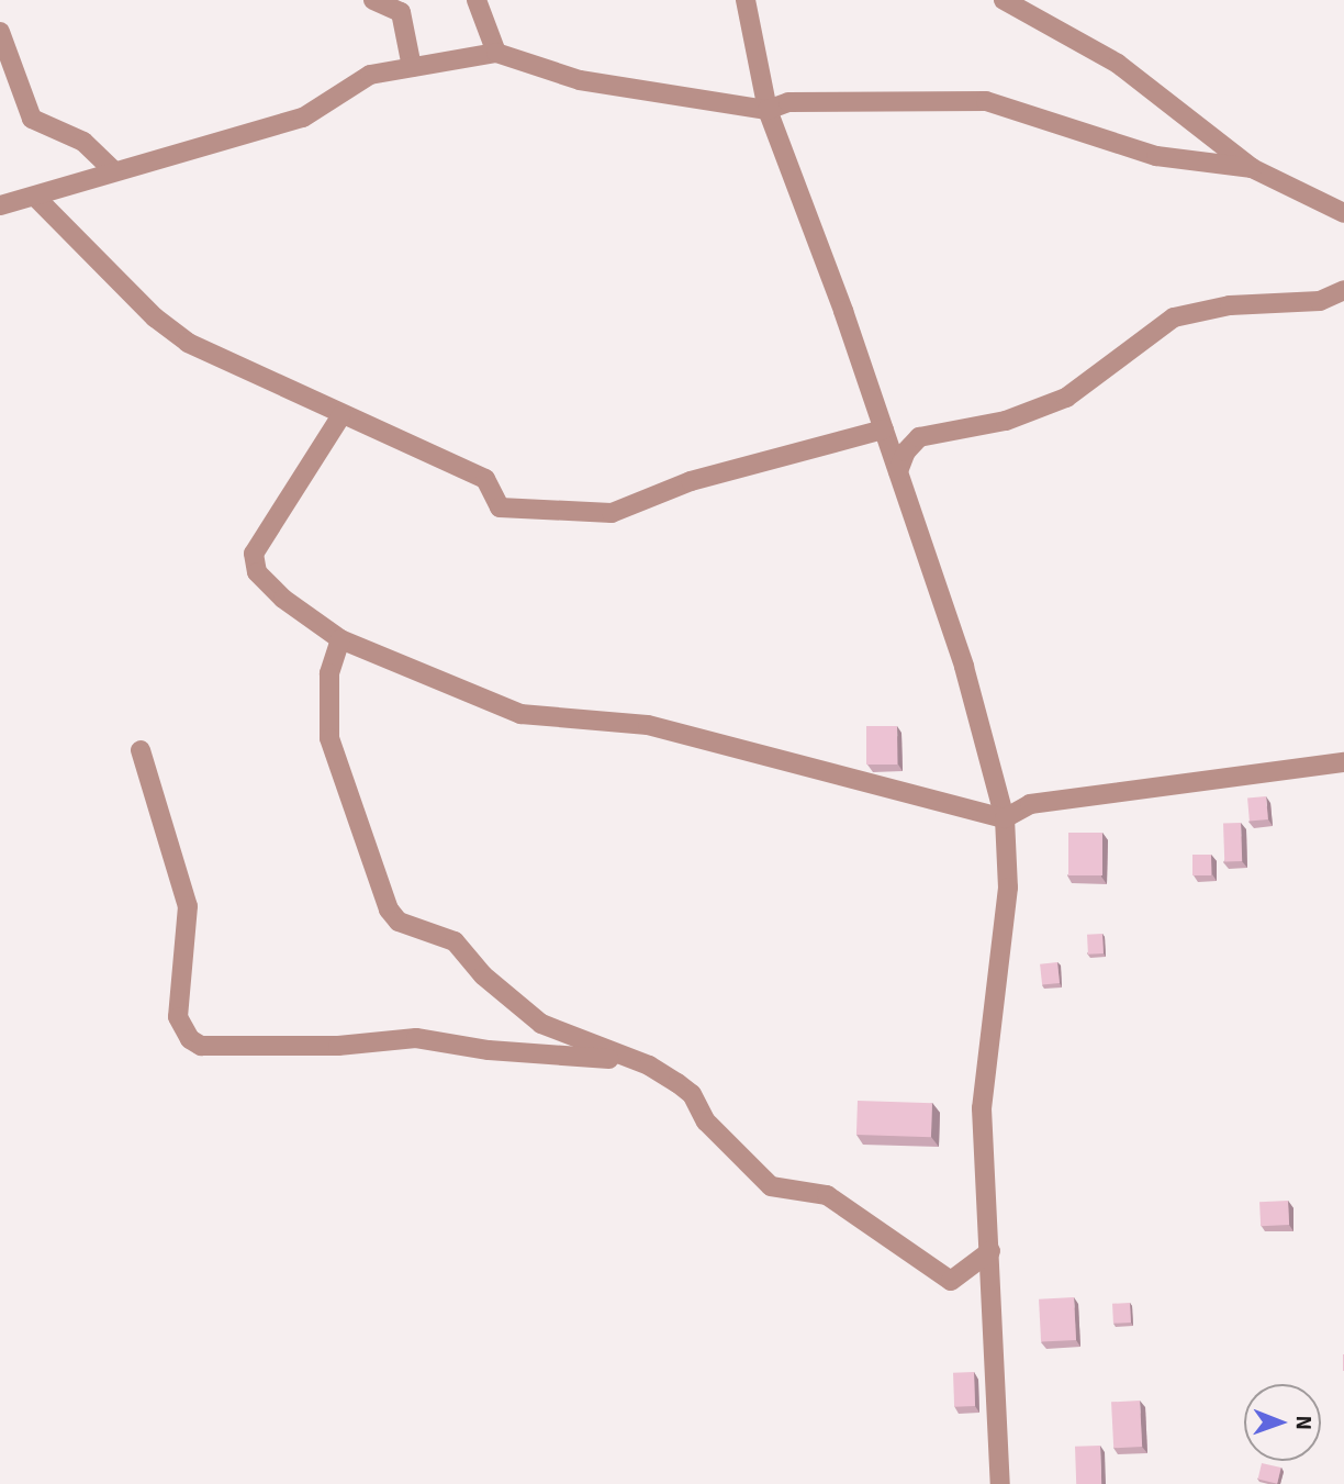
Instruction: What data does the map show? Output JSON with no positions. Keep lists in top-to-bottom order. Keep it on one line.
{"north":"right"}
